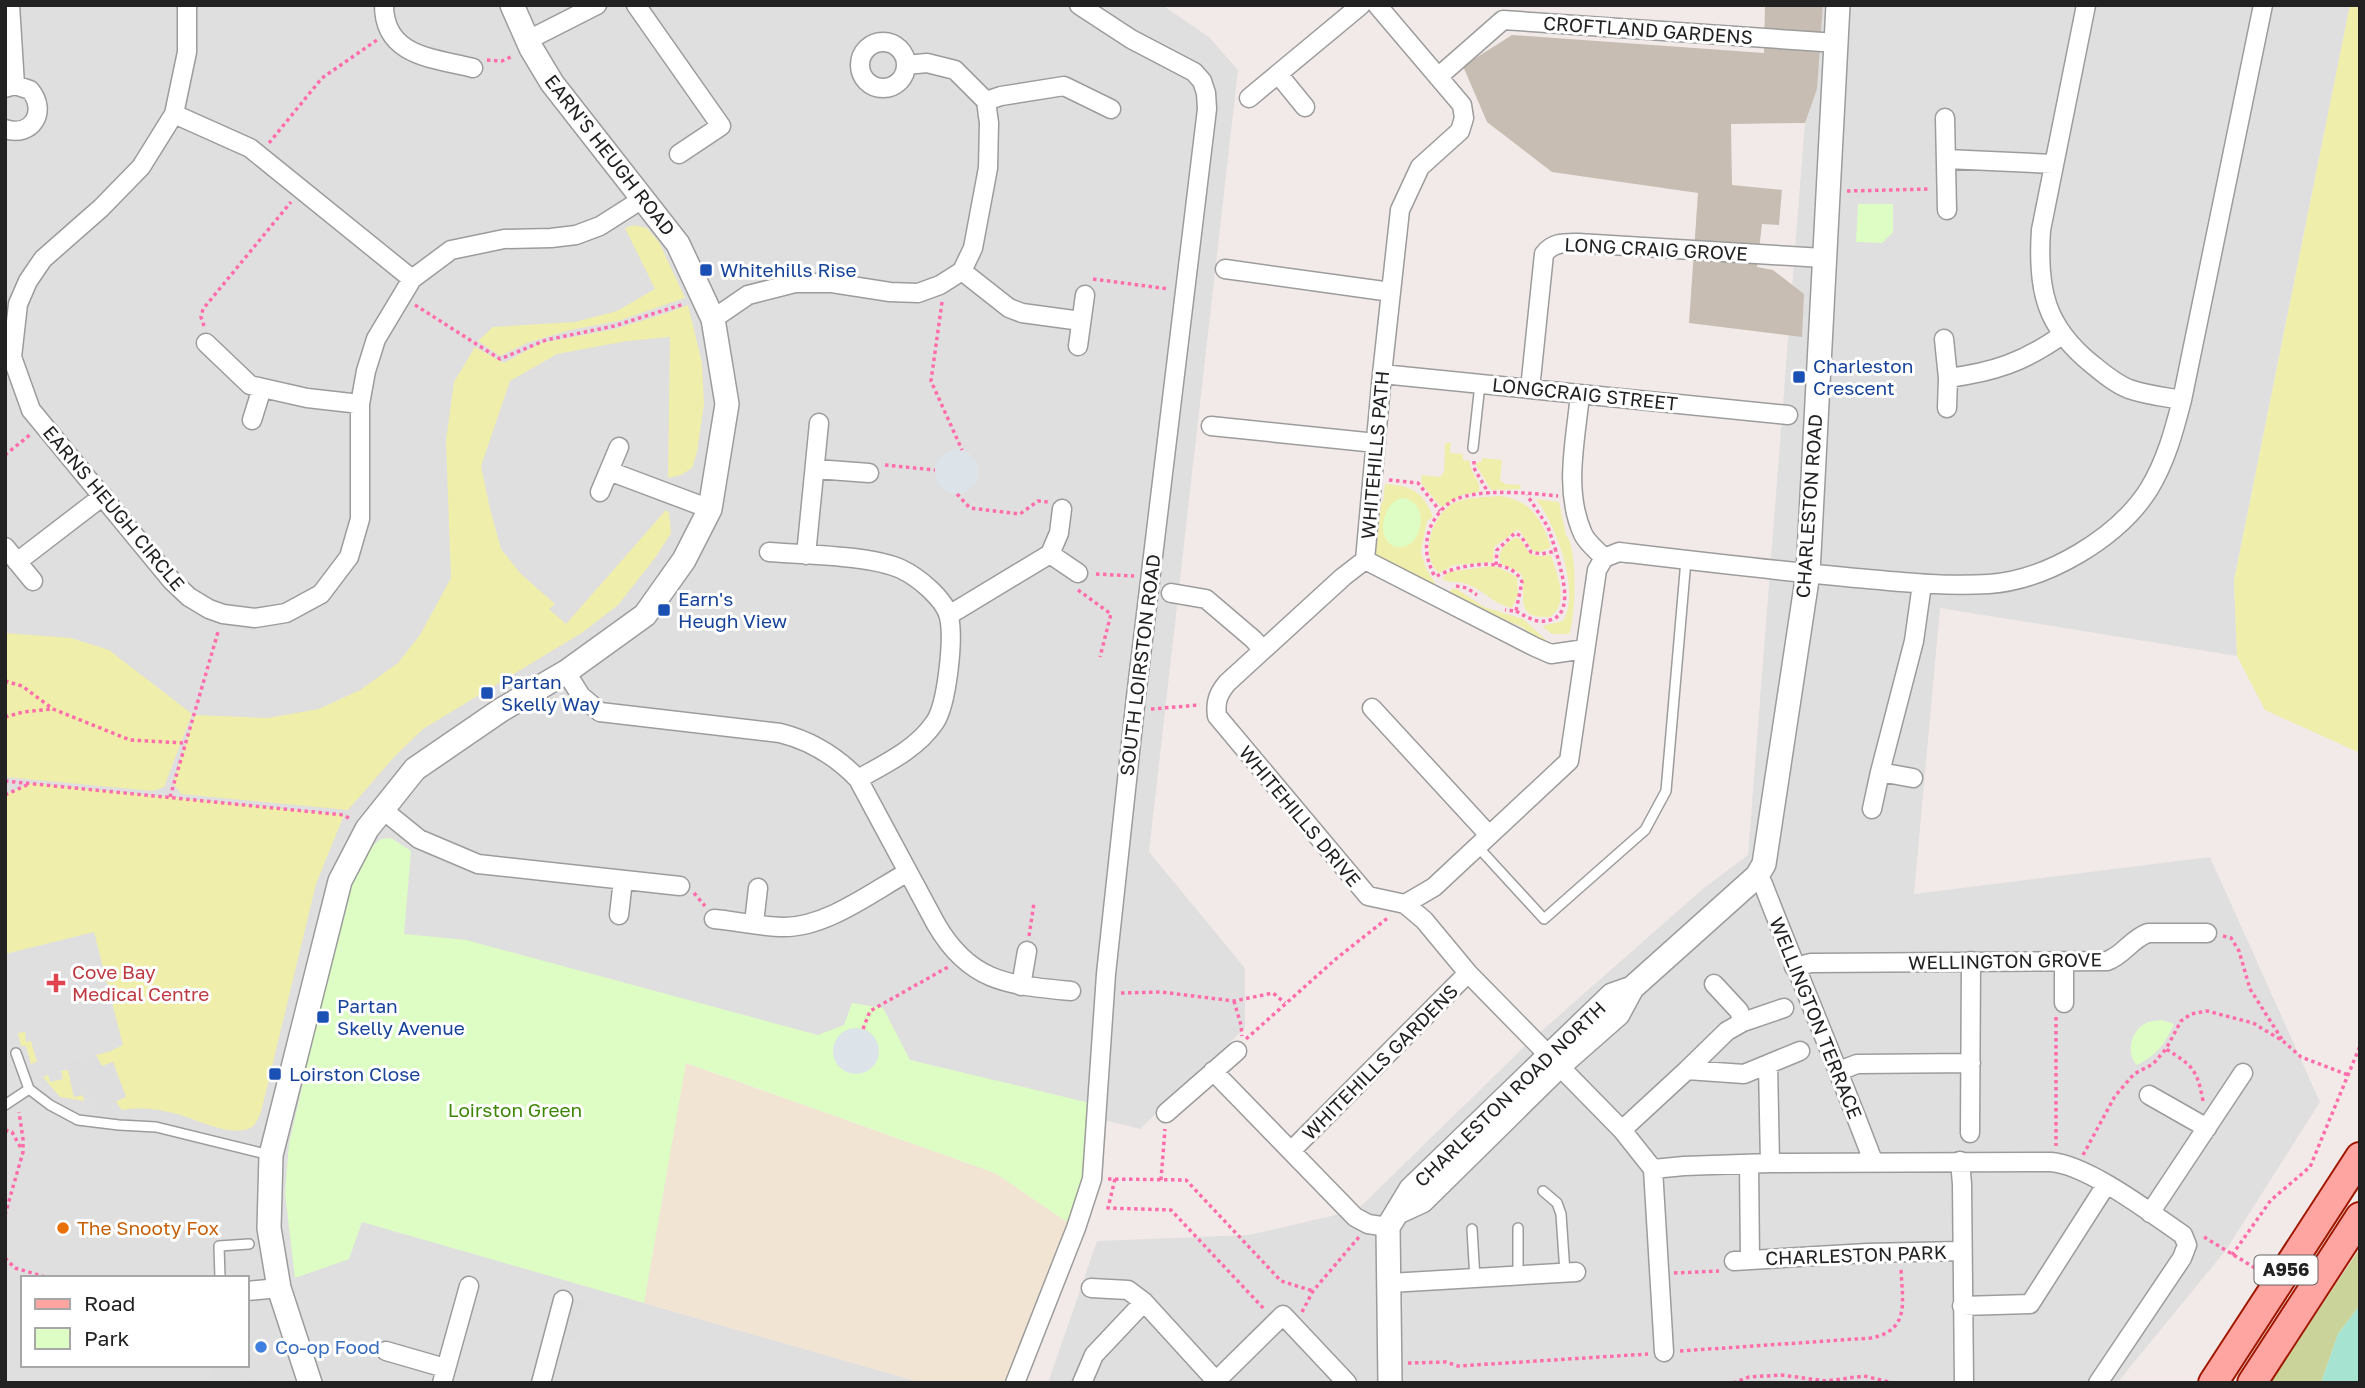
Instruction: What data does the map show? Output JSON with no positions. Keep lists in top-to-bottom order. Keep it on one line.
{"streets":{"main road":["A956"],"street":["CROFTLAND GARDENS","EARN'S HEUGH ROAD","LONG CRAIG GROVE","LONGCRAIG STREET","WHITEHILLS PATH","CHARLESTON ROAD","EARNS HEUGH CIRCLE","SOUTH LOIRSTON ROAD","WHITEHILLS DRIVE","WELLINGTON GROVE","WELLINGTON TERRACE","WHITEHILLS GARDENS","CHARLESTON ROAD NORTH","CHARLESTON PARK"]},"crossings":[["CROFTLAND GARDENS","WHITEHILLS PATH"],["CROFTLAND GARDENS","CHARLESTON ROAD"],["EARN'S HEUGH ROAD","EARNS HEUGH CIRCLE"],["LONG CRAIG GROVE","LONGCRAIG STREET"],["LONG CRAIG GROVE","CHARLESTON ROAD"],["LONGCRAIG STREET","WHITEHILLS PATH"],["CHARLESTON ROAD","WELLINGTON TERRACE"],["CHARLESTON ROAD","CHARLESTON ROAD NORTH"],["WHITEHILLS DRIVE","WHITEHILLS GARDENS"],["WHITEHILLS DRIVE","CHARLESTON ROAD NORTH"],["WELLINGTON GROVE","WELLINGTON TERRACE"],["WELLINGTON TERRACE","CHARLESTON ROAD NORTH"],["WHITEHILLS GARDENS","CHARLESTON ROAD NORTH"]],"parks":["Loirston Green"],"places":{"transit":["Whitehills Rise","Charleston Crescent","Earn's Heugh View","Partan Skelly Way","Partan Skelly Avenue","Loirston Close"],"health":["Cove Bay Medical Centre"],"other":["The Snooty Fox","Co-op Food"]},"legend":["Road","Park"]}
